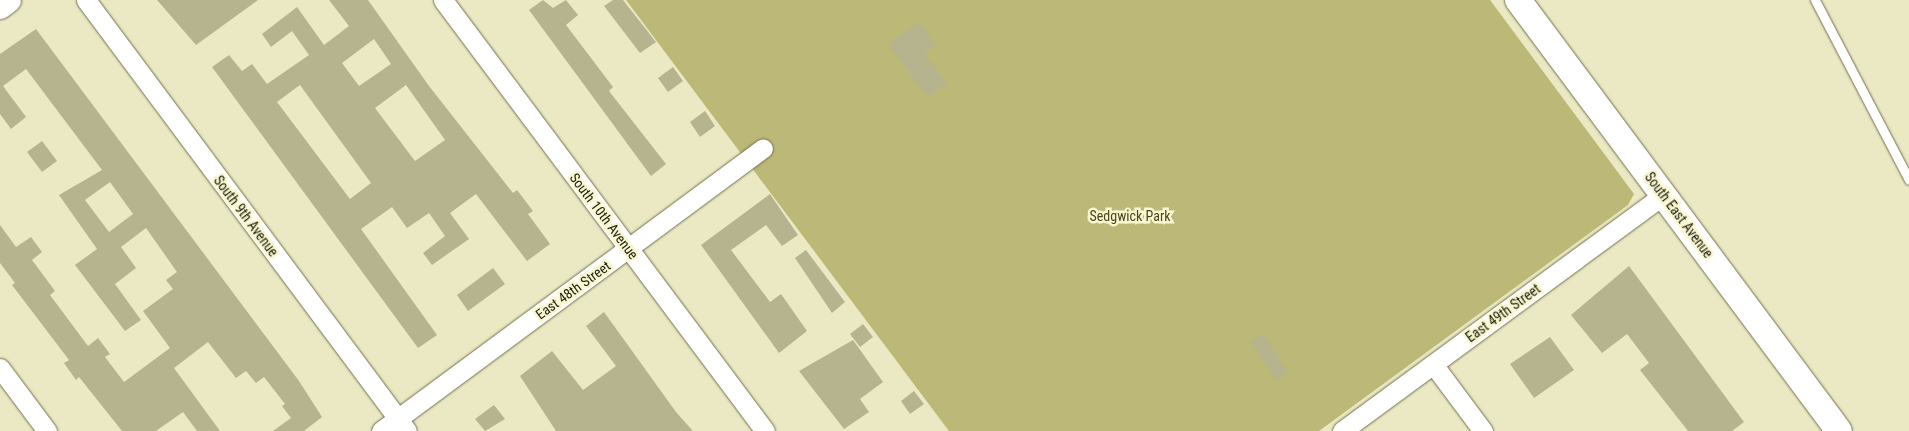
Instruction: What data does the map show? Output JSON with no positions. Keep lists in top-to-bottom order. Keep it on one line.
{"streets":{"main road":["South East Avenue"],"street":["South 9th Avenue","South 10th Avenue","East 48th Street","East 49th Street"]},"crossings":[["South East Avenue","East 49th Street"],["South 9th Avenue","East 48th Street"],["South 10th Avenue","East 48th Street"]],"parks":["Sedgwick Park"]}
